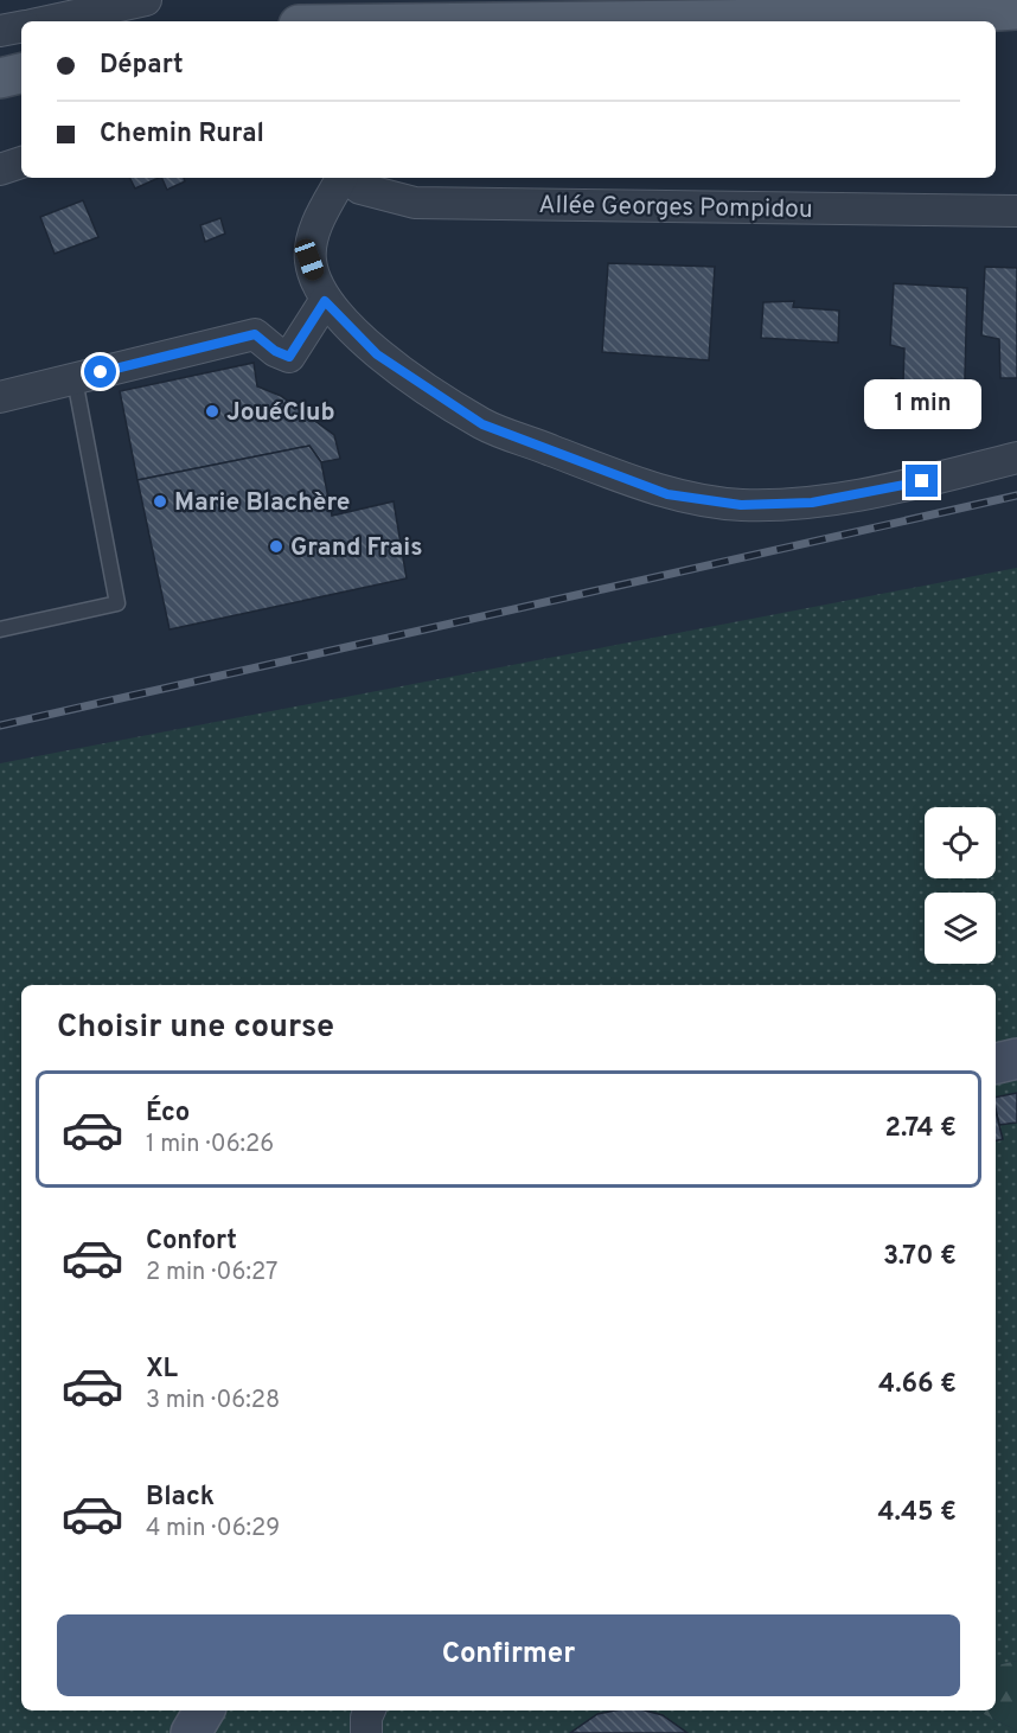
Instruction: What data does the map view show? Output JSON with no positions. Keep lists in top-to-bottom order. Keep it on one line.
{"streets":{"street":["Allée Georges Pompidou"]},"places":["JouéClub","Marie Blachère","Grand Frais"],"page":{"banner":["Départ","Chemin Rural"],"bubble":"1 min","heading":"Choisir une course","list":[{"name":"Éco","note":"1 min · 06:26","value":"2.74 €"},{"name":"Confort","note":"2 min · 06:27","value":"3.70 €"},{"name":"XL","note":"3 min · 06:28","value":"4.66 €"},{"name":"Black","note":"4 min · 06:29","value":"4.45 €"}],"buttons":"Confirmer"}}
